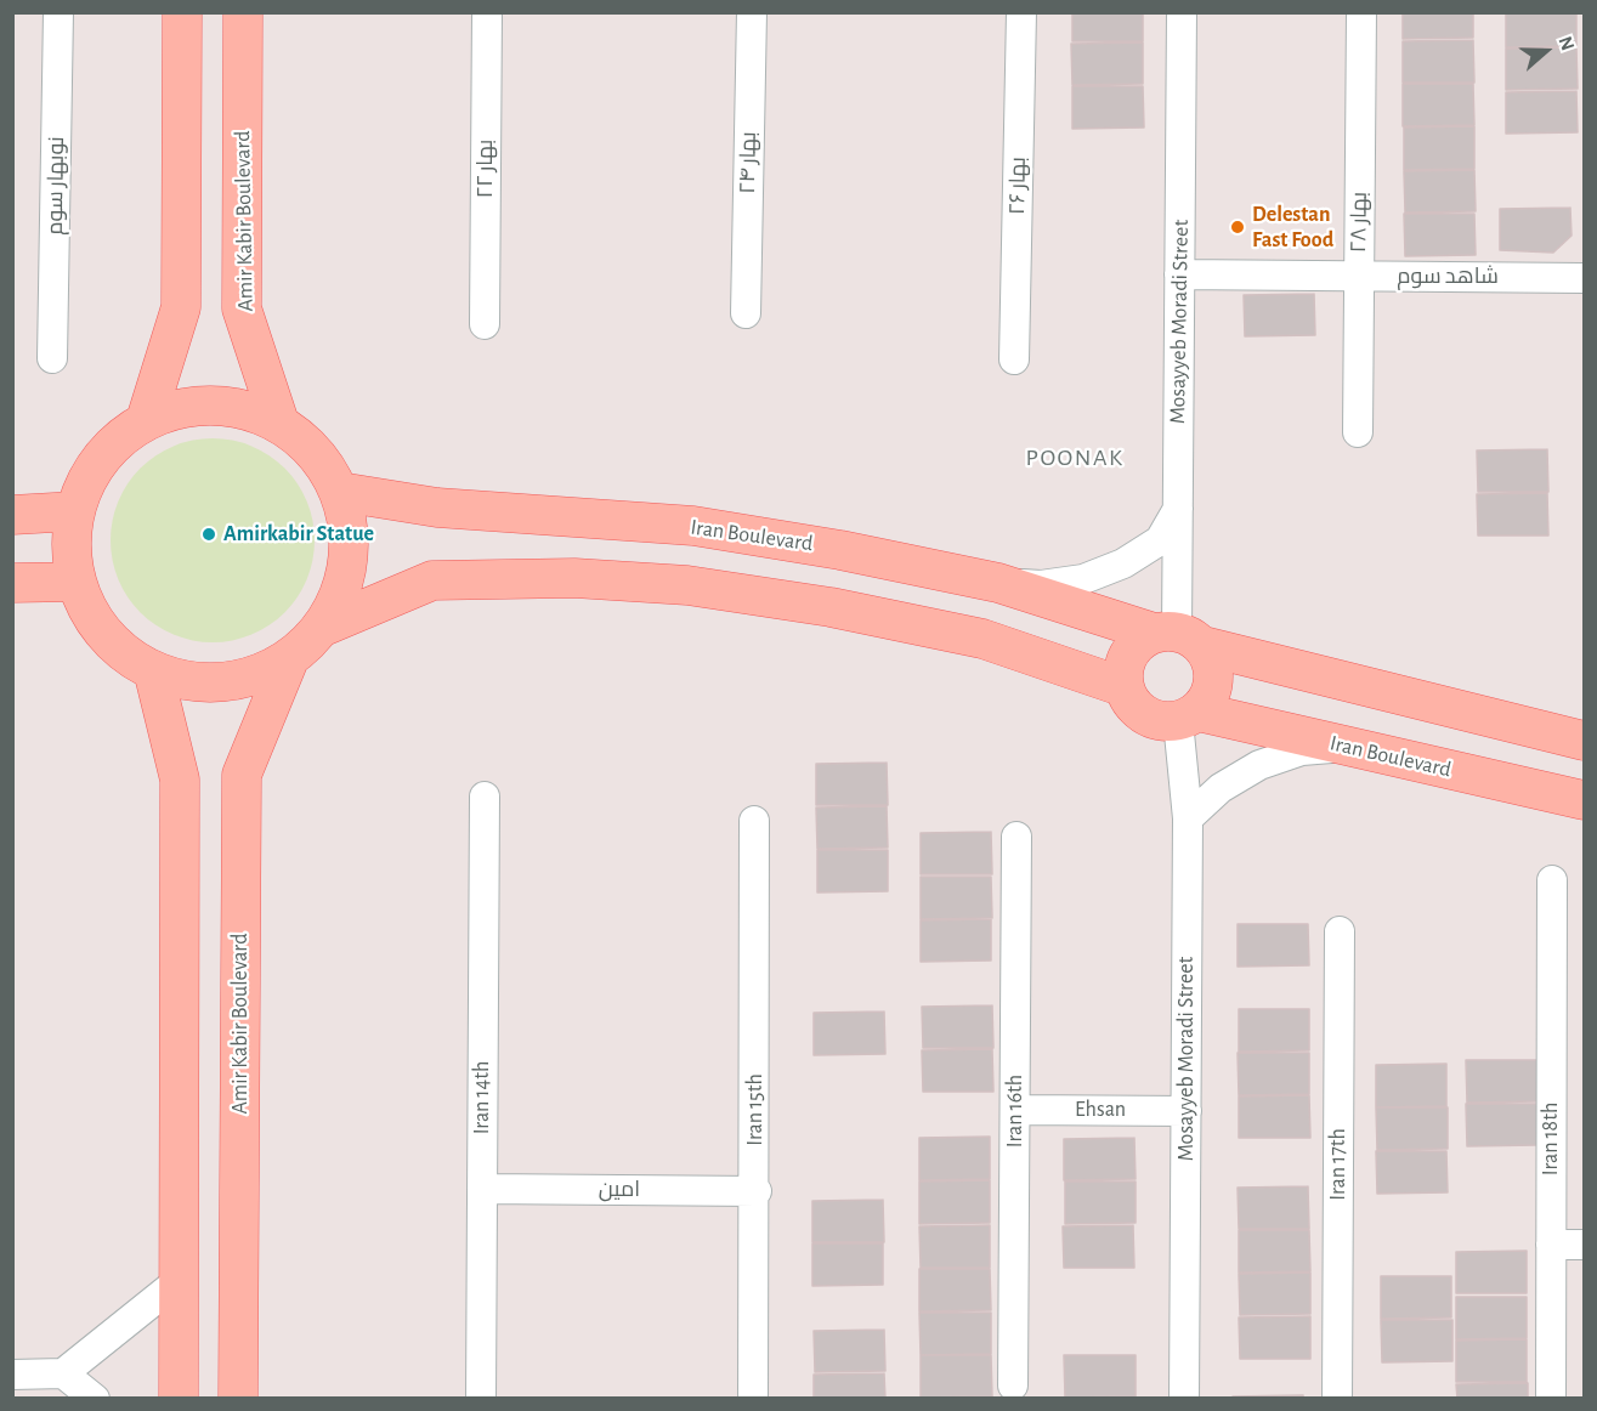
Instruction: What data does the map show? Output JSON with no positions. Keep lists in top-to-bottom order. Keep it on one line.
{"streets":{"main road":["Amir Kabir Boulevard","Iran Boulevard"],"street":["بهار ۲۴","بهار ۲۲","نوبهار سوم","بهار ۲۶","بهار ۲۸","شاهد سوم","Mosayyeb Moradi Street","Iran 14th","Iran 15th","Ehsan","Iran 16th","Iran 18th","Iran 17th","امین"]},"crossings":[["بهار ۲۸","شاهد سوم"],["شاهد سوم","Mosayyeb Moradi Street"],["Mosayyeb Moradi Street","Iran Boulevard"],["Mosayyeb Moradi Street","Ehsan"],["Iran 14th","امین"],["Iran 15th","امین"],["Ehsan","Iran 16th"]],"districts":["POONAK"],"places":["Delestan Fast Food","Amirkabir Statue"],"north":"right"}
